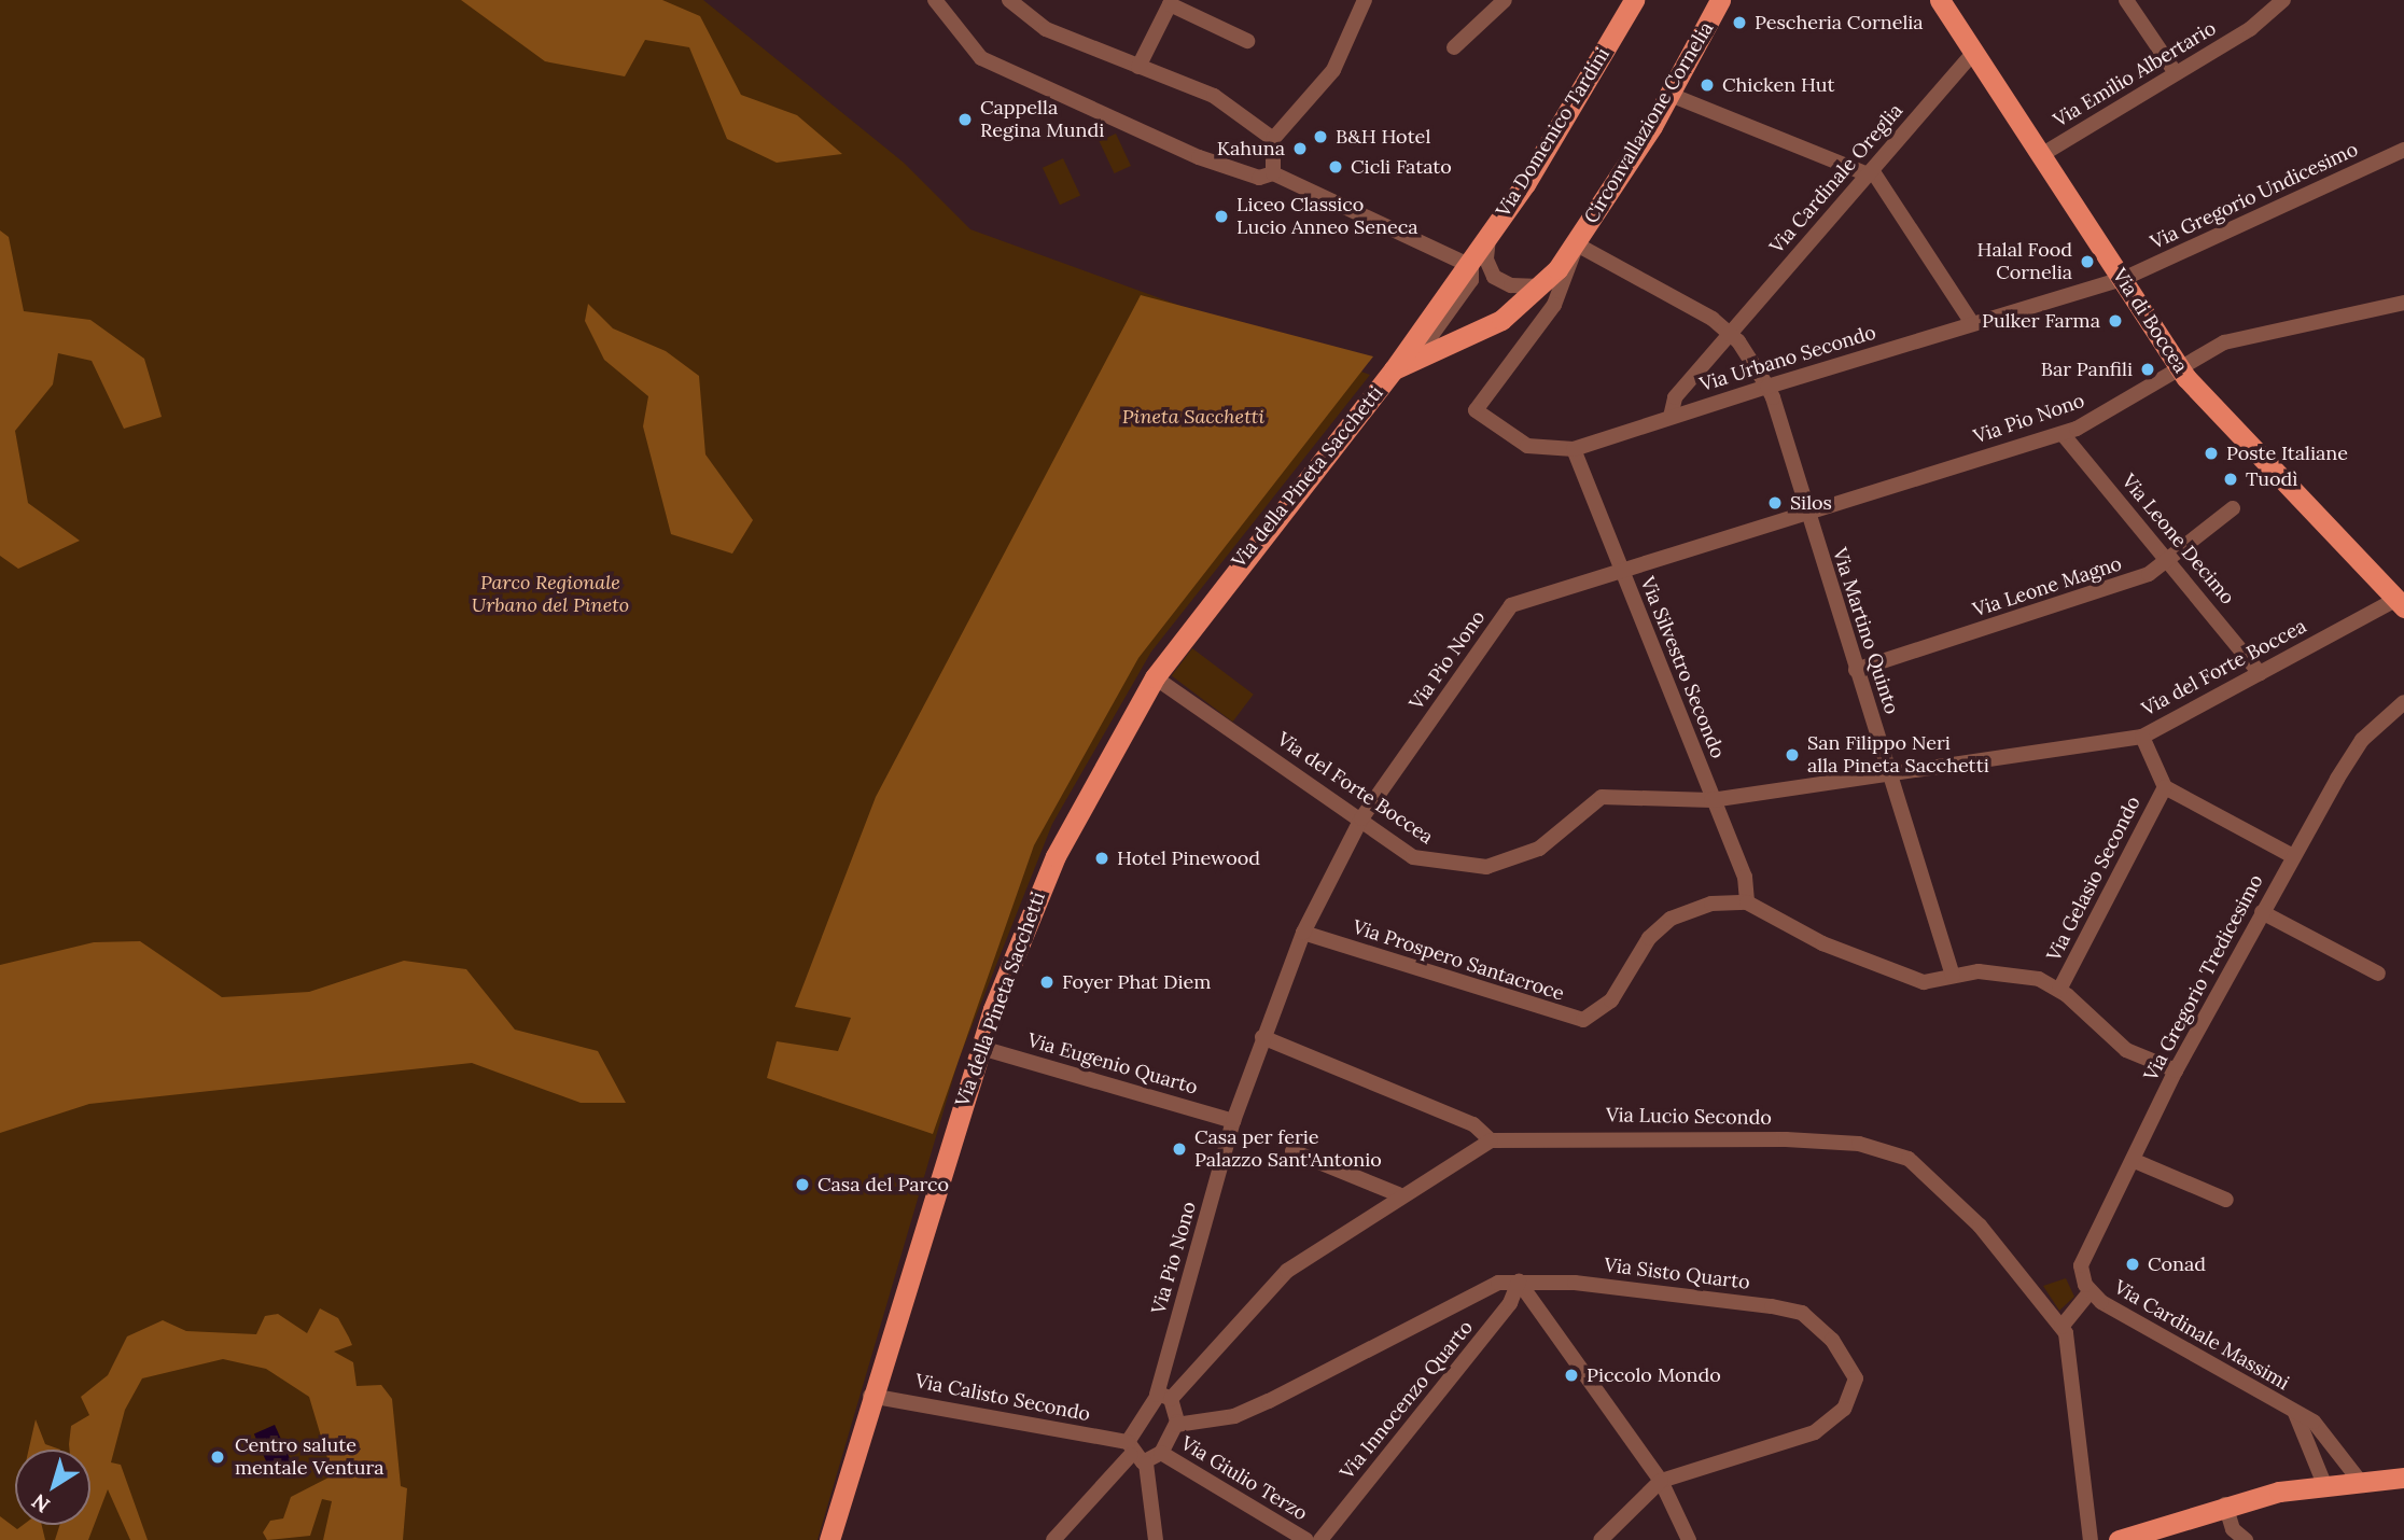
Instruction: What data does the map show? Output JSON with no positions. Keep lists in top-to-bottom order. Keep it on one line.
{"streets":{"main road":["Circonvallazione Cornelia","Via Domenico Tardini","Via di Boccea","Via della Pineta Sacchetti"],"street":["Via Emilio Albertario","Via Cardinale Oreglia","Via Gregorio Undicesimo","Via Urbano Secondo","Via Pio Nono","Via Leone Decimo","Via Leone Magno","Via Martino Quinto","Via Silvestro Secondo","Via del Forte Boccea","Via Gelasio Secondo","Via Prospero Santacroce","Via Gregorio Tredicesimo","Via Eugenio Quarto","Via Lucio Secondo","Via Sisto Quarto","Via Cardinale Massimi","Via Calisto Secondo","Via Innocenzo Quarto","Via Giulio Terzo"]},"crossings":[["Via Emilio Albertario","Via di Boccea"],["Circonvallazione Cornelia","Via Domenico Tardini"],["Circonvallazione Cornelia","Via Urbano Secondo"],["Circonvallazione Cornelia","Via della Pineta Sacchetti"],["Via Domenico Tardini","Via della Pineta Sacchetti"],["Via Cardinale Oreglia","Via di Boccea"],["Via Cardinale Oreglia","Via Urbano Secondo"],["Via Cardinale Oreglia","Via Martino Quinto"],["Via Gregorio Undicesimo","Via di Boccea"],["Via Gregorio Undicesimo","Via Urbano Secondo"],["Via di Boccea","Via Urbano Secondo"],["Via di Boccea","Via Pio Nono"],["Via di Boccea","Via del Forte Boccea"],["Via Urbano Secondo","Via Martino Quinto"],["Via Urbano Secondo","Via Silvestro Secondo"],["Via Pio Nono","Via Leone Decimo"],["Via Pio Nono","Via Martino Quinto"],["Via Pio Nono","Via Silvestro Secondo"],["Via Pio Nono","Via del Forte Boccea"],["Via Pio Nono","Via Prospero Santacroce"],["Via Pio Nono","Via Eugenio Quarto"],["Via della Pineta Sacchetti","Via del Forte Boccea"],["Via della Pineta Sacchetti","Via Eugenio Quarto"],["Via della Pineta Sacchetti","Via Calisto Secondo"],["Via Leone Decimo","Via Leone Magno"],["Via Leone Decimo","Via del Forte Boccea"],["Via Leone Magno","Via Martino Quinto"],["Via Martino Quinto","Via del Forte Boccea"],["Via Silvestro Secondo","Via del Forte Boccea"],["Via Silvestro Secondo","Via Prospero Santacroce"],["Via Gregorio Tredicesimo","Via Cardinale Massimi"],["Via Sisto Quarto","Via Innocenzo Quarto"]],"parks":["Pineta Sacchetti","Parco Regionale Urbano del Pineto"],"places":["Pescheria Cornelia","Chicken Hut","Cappella Regina Mundi","B&H Hotel","Kahuna","Cicli Fatato","Liceo Classico Lucio Anneo Seneca","Halal Food Cornelia","Pulker Farma","Bar Panfili","Poste Italiane","Tuodì","Silos","San Filippo Neri alla Pineta Sacchetti","Hotel Pinewood","Foyer Phat Diem","Casa per ferie Palazzo Sant'Antonio","Casa del Parco","Conad","Piccolo Mondo","Centro salute mentale Ventura"],"north":"bottom left"}
